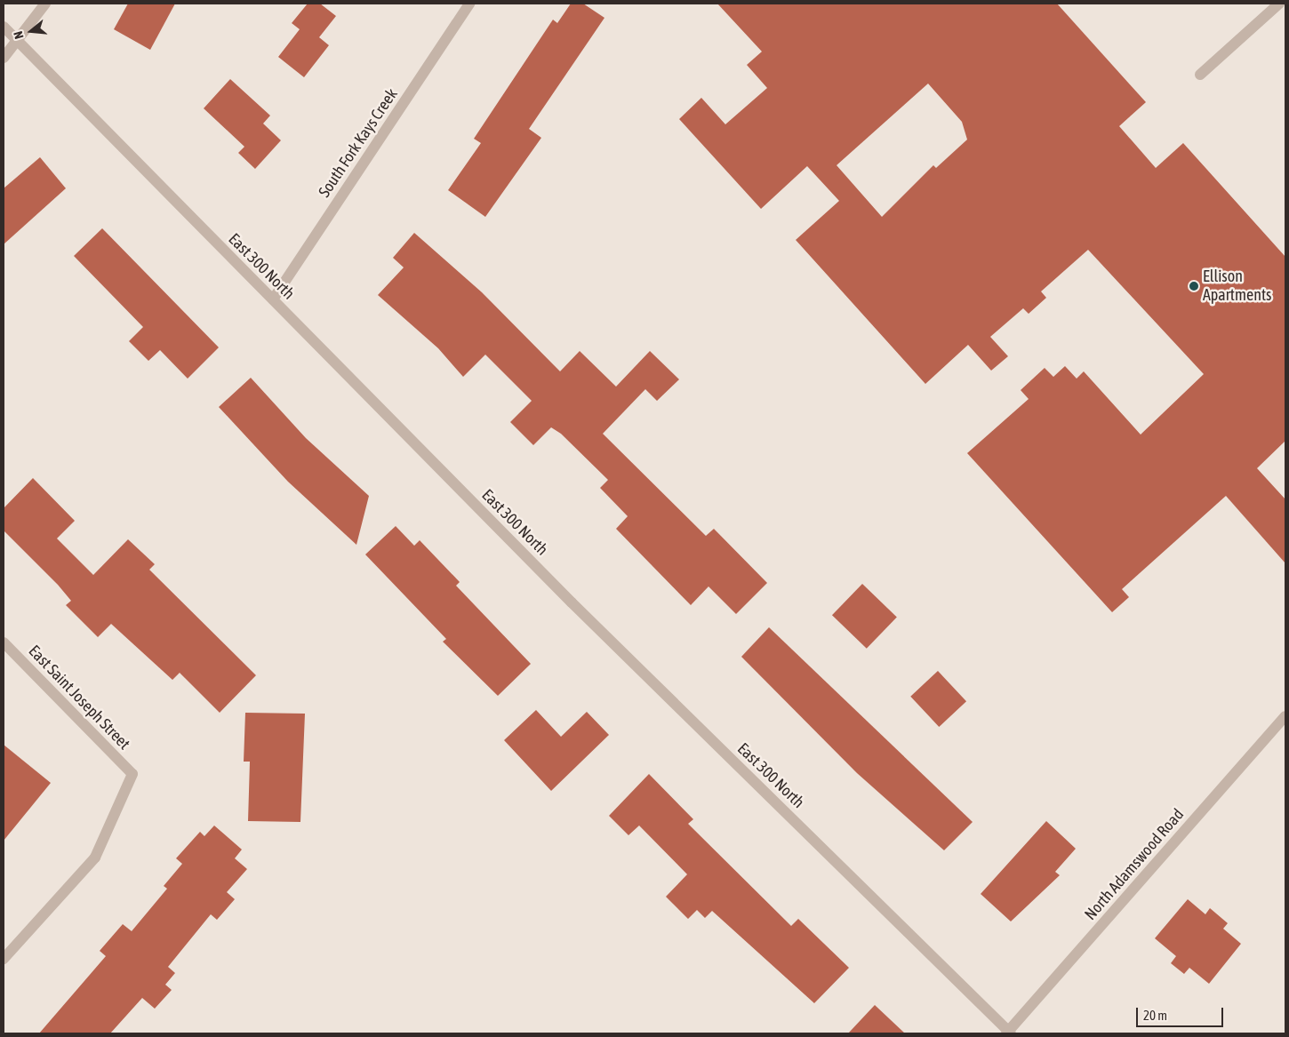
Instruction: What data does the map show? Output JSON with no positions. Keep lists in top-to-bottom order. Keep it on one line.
{"streets":{"street":["South Fork Kays Creek","East 300 North","East Saint Joseph Street","North Adamswood Road"]},"crossings":[["South Fork Kays Creek","East 300 North"],["East 300 North","North Adamswood Road"]],"places":["Ellison Apartments"],"scale_bar":"20 m","north":"left"}
